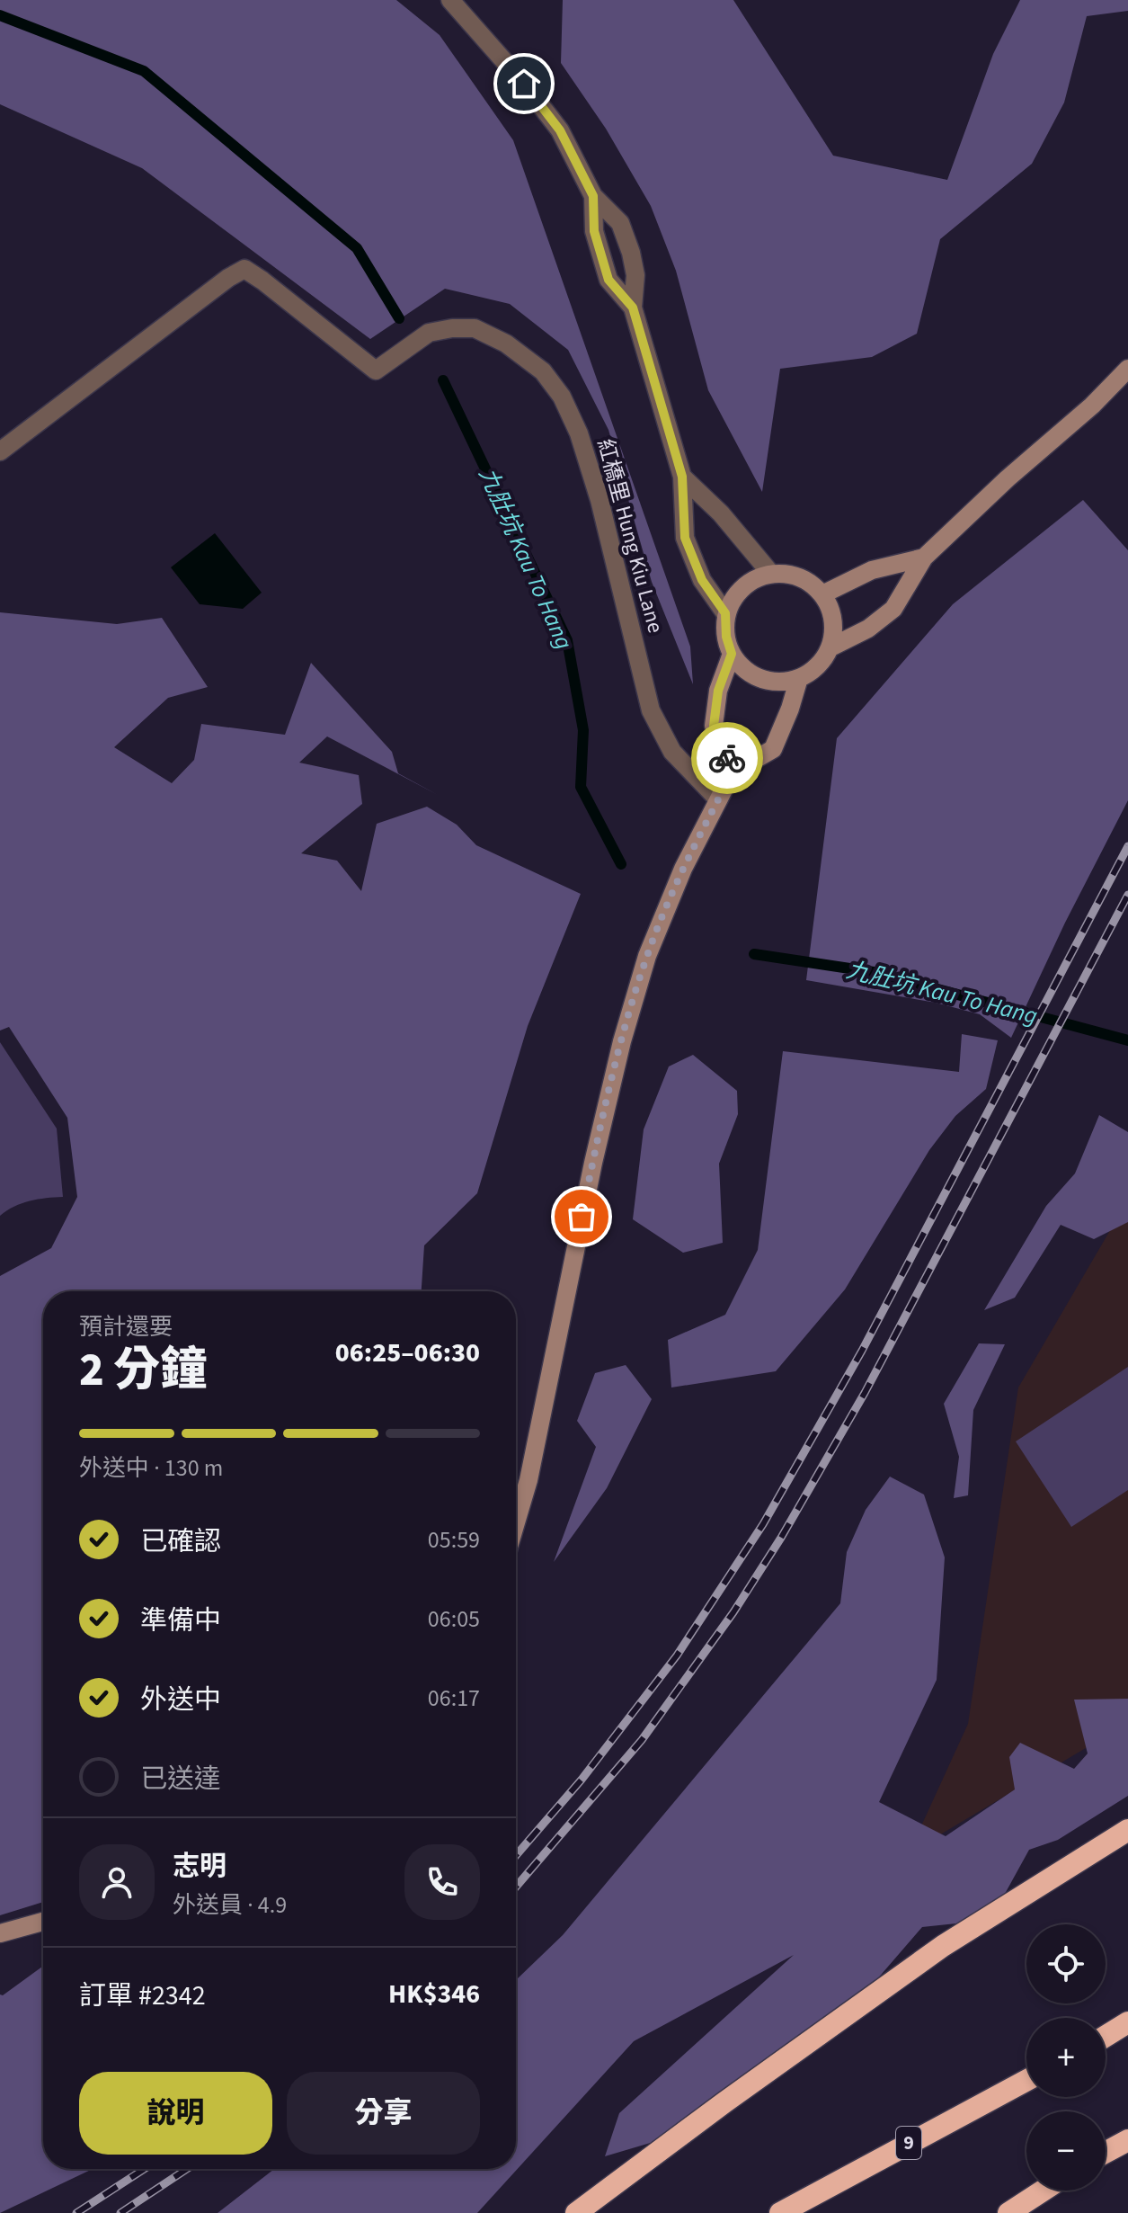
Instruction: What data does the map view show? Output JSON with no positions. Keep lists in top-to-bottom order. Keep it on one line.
{"streets":{"highway":["9"],"street":["紅橋里 Hung Kiu Lane"]},"water":["九肚坑 Kau To Hang"],"page":{"heading":["2 分鐘","預計還要","06:25–06:30"],"panel":["志明","外送員 · 4.9","訂單 #2342","HK$346"],"bar":"外送中 · 130 m","list":[["已確認","05:59"],["準備中","06:05"],["外送中","06:17"],"已送達"],"map_buttons":["+","−"],"buttons":["說明","分享"]}}
